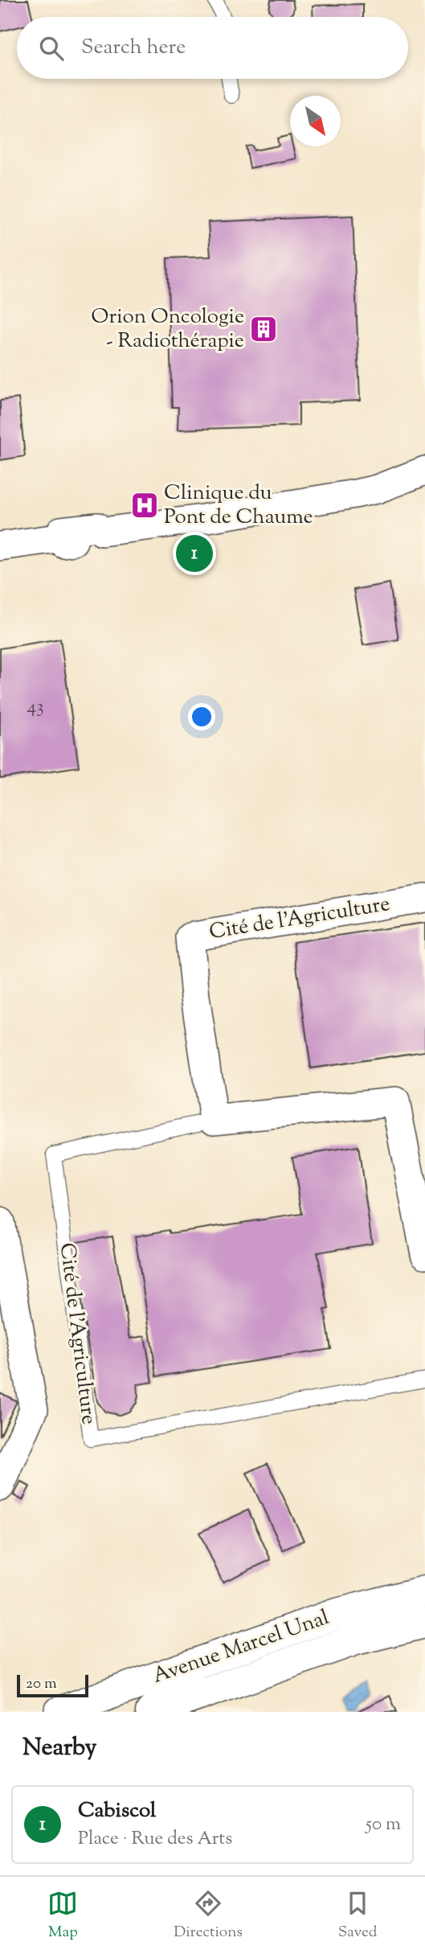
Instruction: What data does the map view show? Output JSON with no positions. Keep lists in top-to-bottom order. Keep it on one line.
{"streets":{"main road":["Avenue Marcel Unal"],"street":["Cité de l'Agriculture"]},"places":{"building":["Orion Oncologie - Radiothérapie"],"hospital":["Clinique du Pont de Chaume"]},"house_numbers":["43"],"scale_bar":"20 m","north":"bottom right","page":{"search":"Search here","pins":"1","scale":"20 m","heading":"Nearby","list":[{"mark":"1","name":"Cabiscol","note":"Place · Rue des Arts","value":"50 m"}],"nav":["Map","Directions","Saved"]}}
